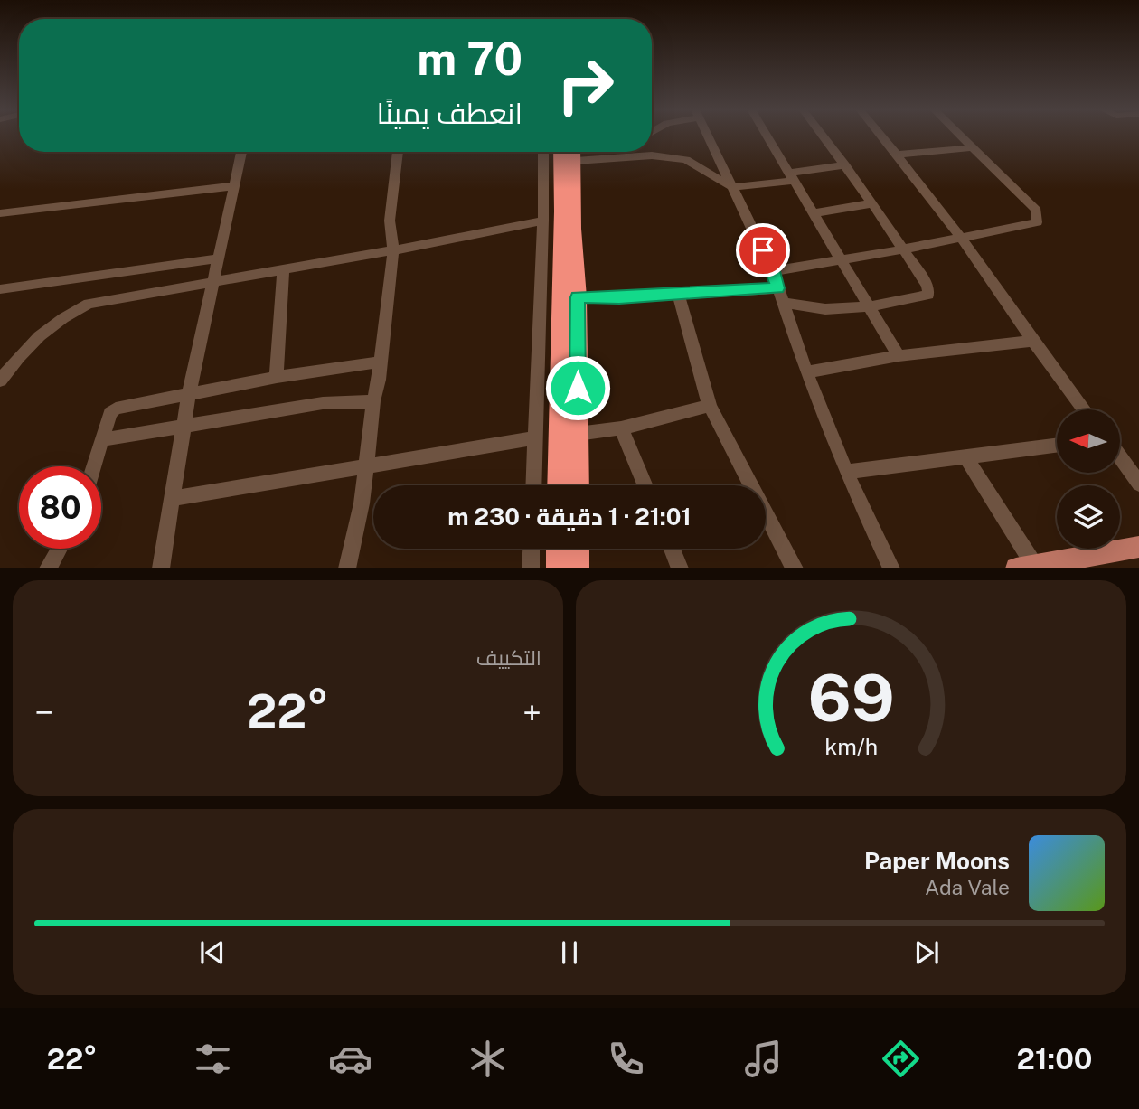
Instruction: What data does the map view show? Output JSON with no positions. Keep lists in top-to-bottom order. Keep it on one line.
{"north":"left","page":{"turn":["70 m","انعطف يمينًا"],"limit":"80","trip":"21:01 · 1 دقيقة · 230 m","tile":"التكييف","heat":["−","22°","+"],"song":["Paper Moons","Ada Vale"],"tabs":["21:00","22°"],"gauge":["69","km/h"]}}
